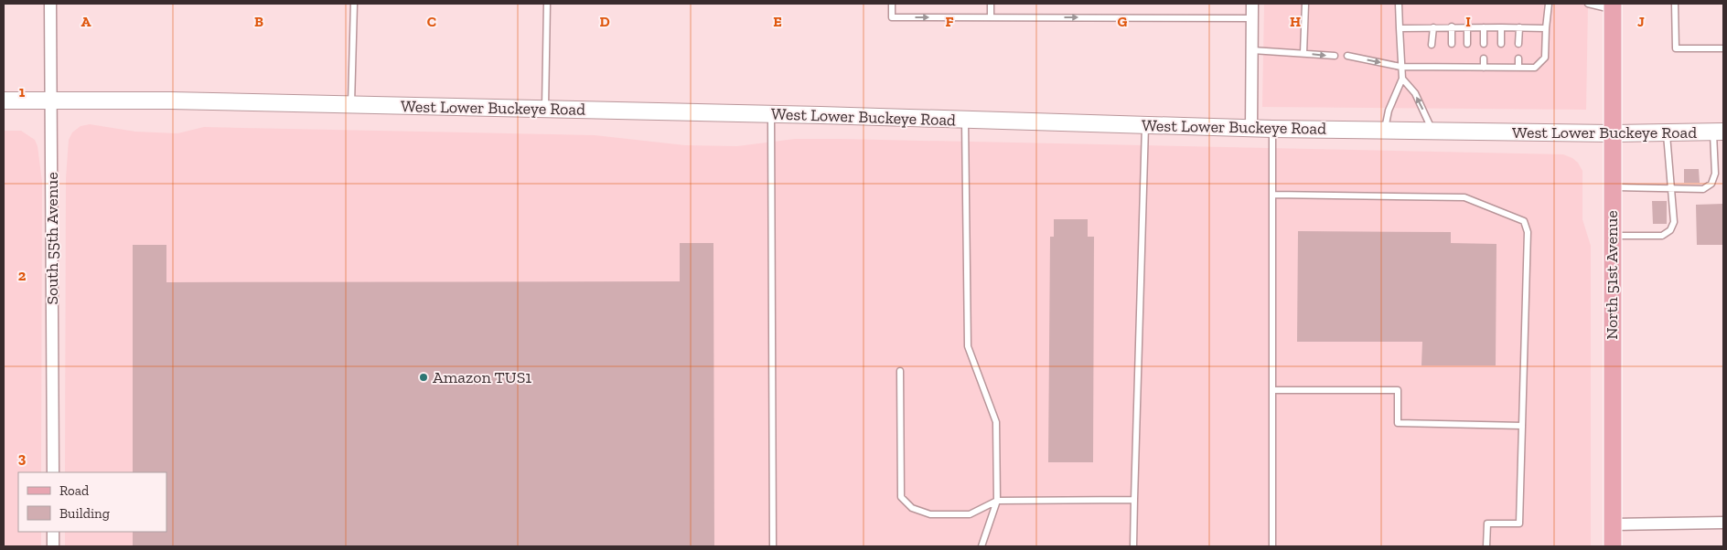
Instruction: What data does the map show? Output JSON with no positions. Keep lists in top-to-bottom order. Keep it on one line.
{"streets":{"main road":["West Lower Buckeye Road","North 51st Avenue"],"street":["South 55th Avenue"]},"crossings":[["West Lower Buckeye Road","South 55th Avenue"],["West Lower Buckeye Road","North 51st Avenue"]],"places":["Amazon TUS1"],"legend":["Road","Building"],"grid":{"columns":["A","B","C","D","E","F","G","H","I","J"],"rows":["1","2","3"]}}
